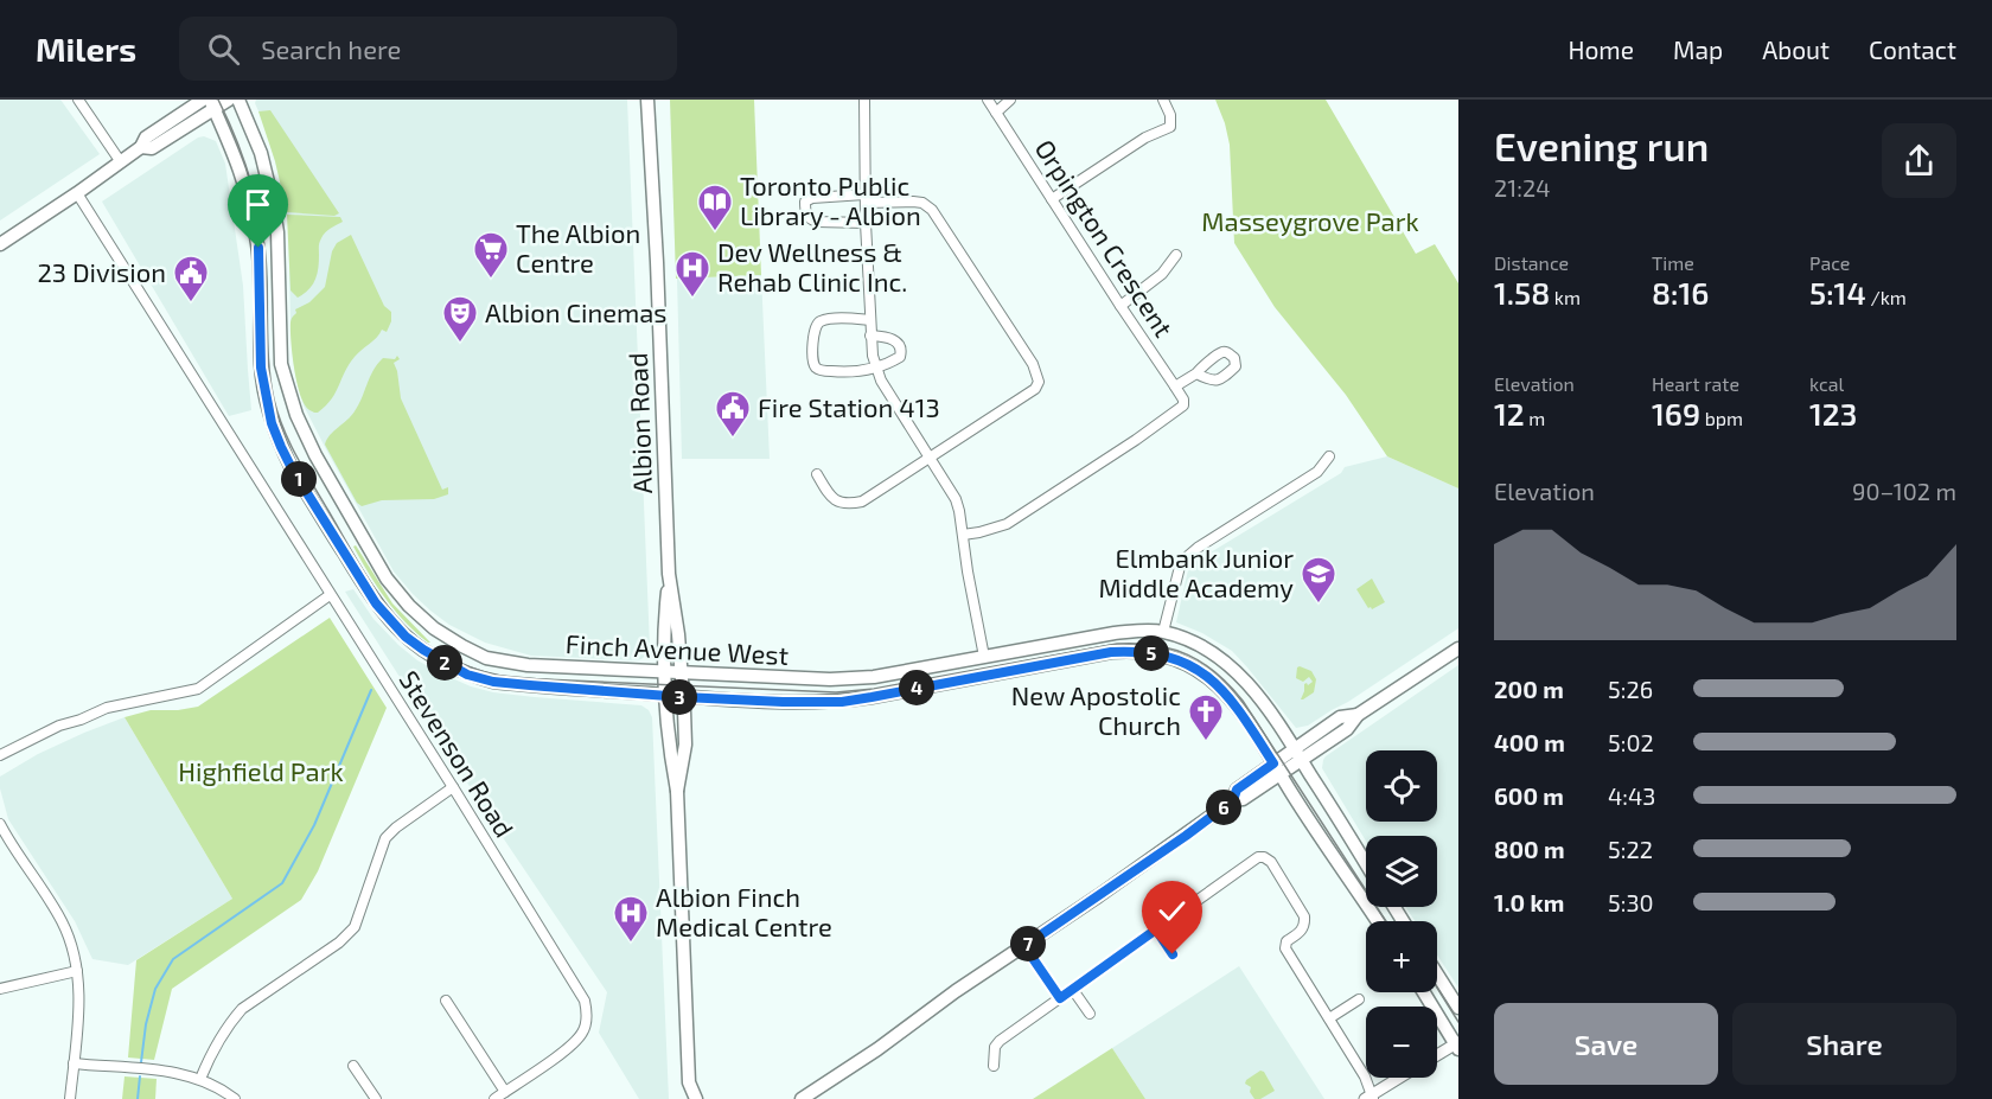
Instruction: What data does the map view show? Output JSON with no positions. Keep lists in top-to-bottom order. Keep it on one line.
{"streets":{"main road":["Albion Road","Finch Avenue West"],"street":["Orpington Crescent","Stevenson Road"]},"crossings":[["Albion Road","Finch Avenue West"]],"parks":["Masseygrove Park","Highfield Park"],"places":{"library":["Toronto Public Library - Albion"],"supermarket":["The Albion Centre"],"hospital":["Dev Wellness & Rehab Clinic Inc.","Albion Finch Medical Centre"],"public building":["23 Division","Fire Station 413"],"theatre":["Albion Cinemas"],"school or university":["Elmbank Junior Middle Academy"],"church":["New Apostolic Church"]},"page":{"header":"Milers","search":"Search here","nav":["Home","Map","About","Contact"],"heading":["Evening run","21:24"],"stats":[["Distance","1.58 km"],["Time","8:16"],["Pace","5:14 /km"],["Elevation","12 m"],["Heart rate","169 bpm"],["kcal","123"]],"pins":["1","5","2","4","3","6","7"],"chart":["Elevation","90–102 m"],"list":[{"name":"200 m","note":"5:26"},{"name":"400 m","note":"5:02"},{"name":"600 m","note":"4:43"},{"name":"800 m","note":"5:22"},{"name":"1.0 km","note":"5:30"}],"map_buttons":["+","−"],"buttons":["Save","Share"]}}
